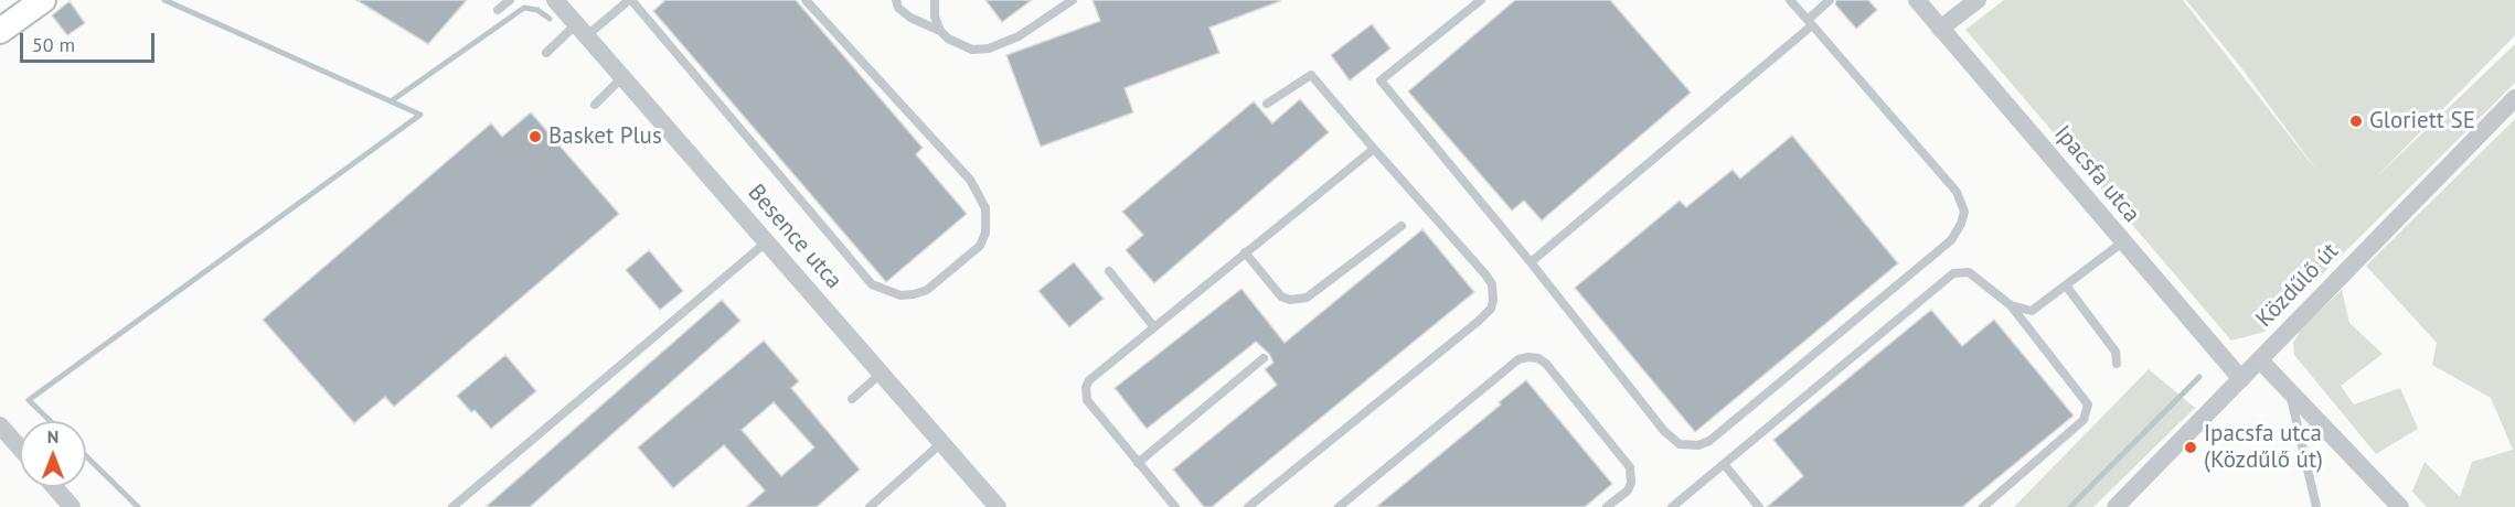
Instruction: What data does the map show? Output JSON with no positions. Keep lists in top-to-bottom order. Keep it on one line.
{"streets":{"street":["Ipacsfa utca","Besence utca","Közdűlő út"]},"crossings":[["Ipacsfa utca","Közdűlő út"]],"places":["Gloriett SE","Basket Plus","Ipacsfa utca (Közdűlő út)"],"scale_bar":"50 m","north":"top"}
